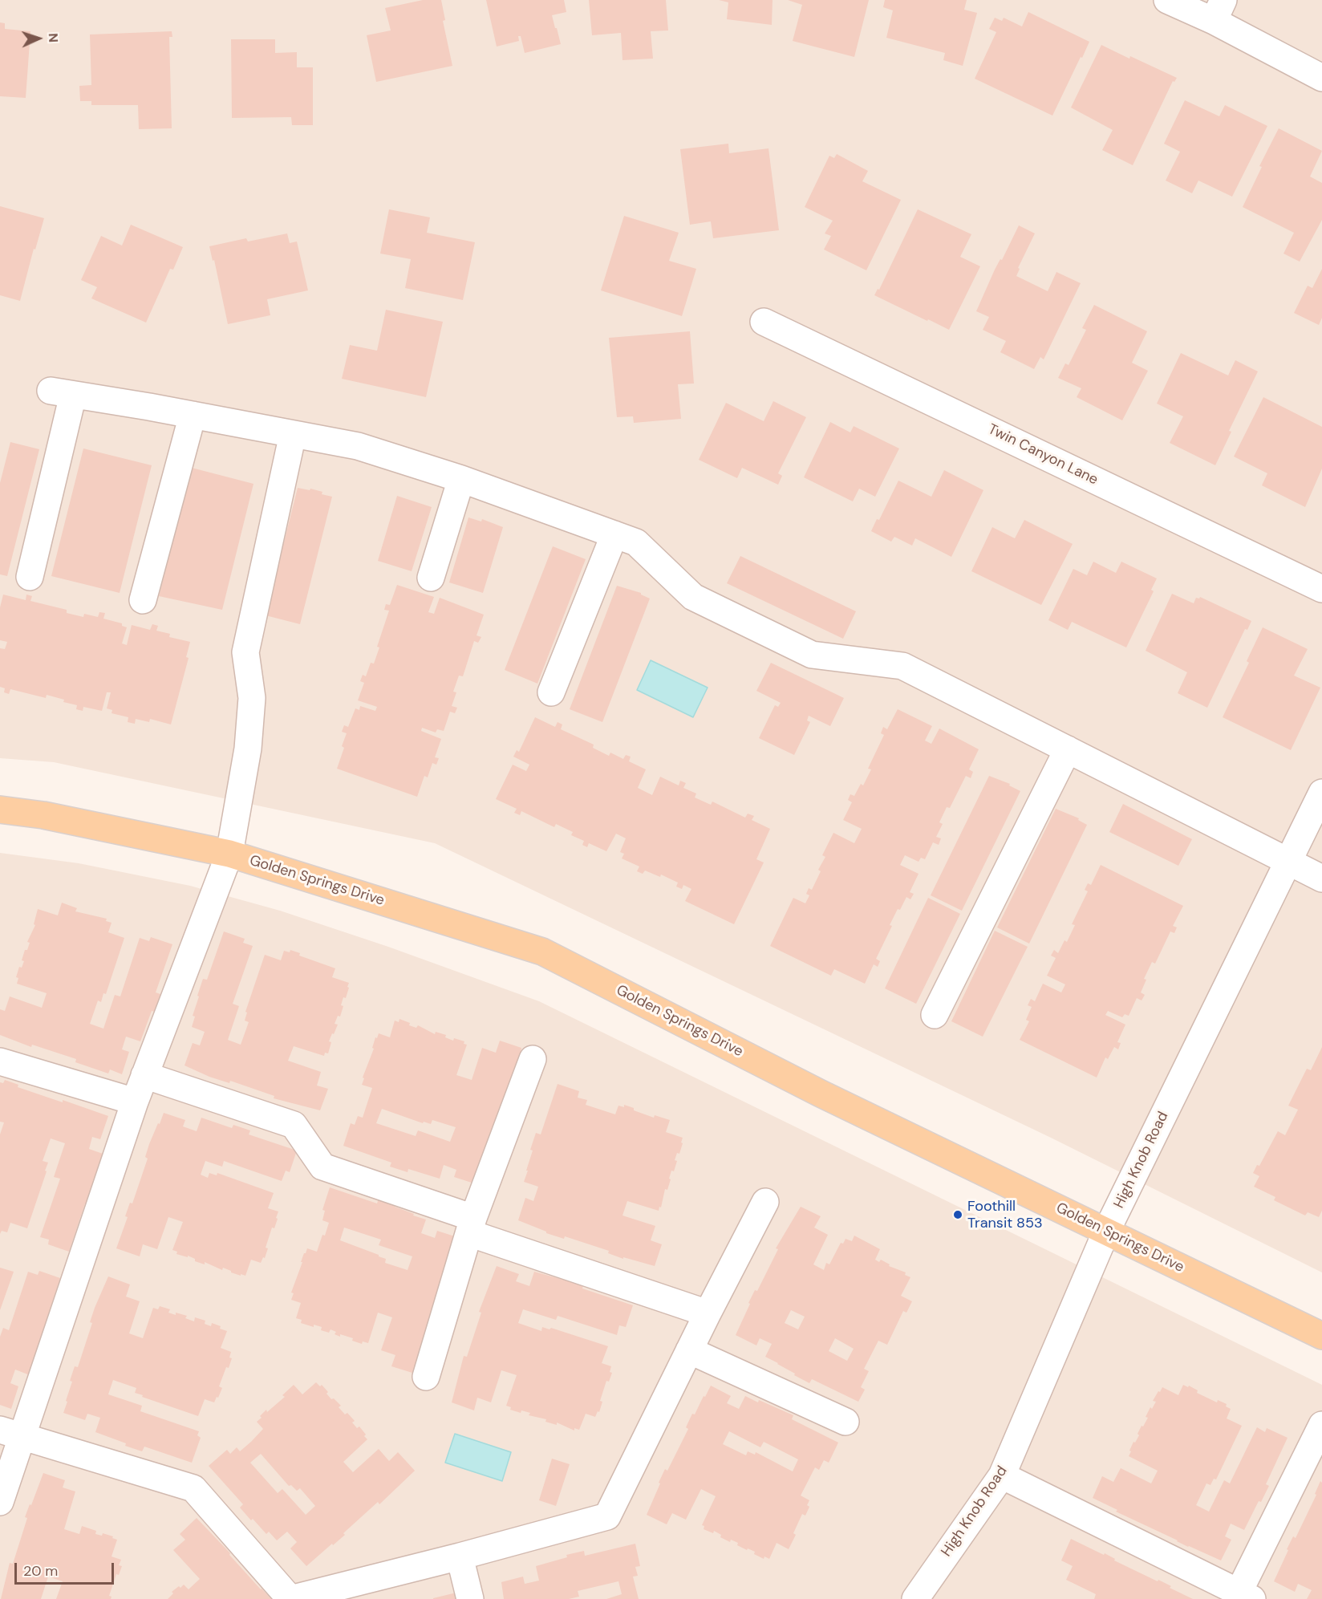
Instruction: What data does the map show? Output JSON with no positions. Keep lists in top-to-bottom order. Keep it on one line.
{"streets":{"main road":["Golden Springs Drive"],"street":["Twin Canyon Lane","High Knob Road"]},"crossings":[["Golden Springs Drive","High Knob Road"]],"places":["Foothill Transit 853"],"scale_bar":"20 m","north":"right"}
